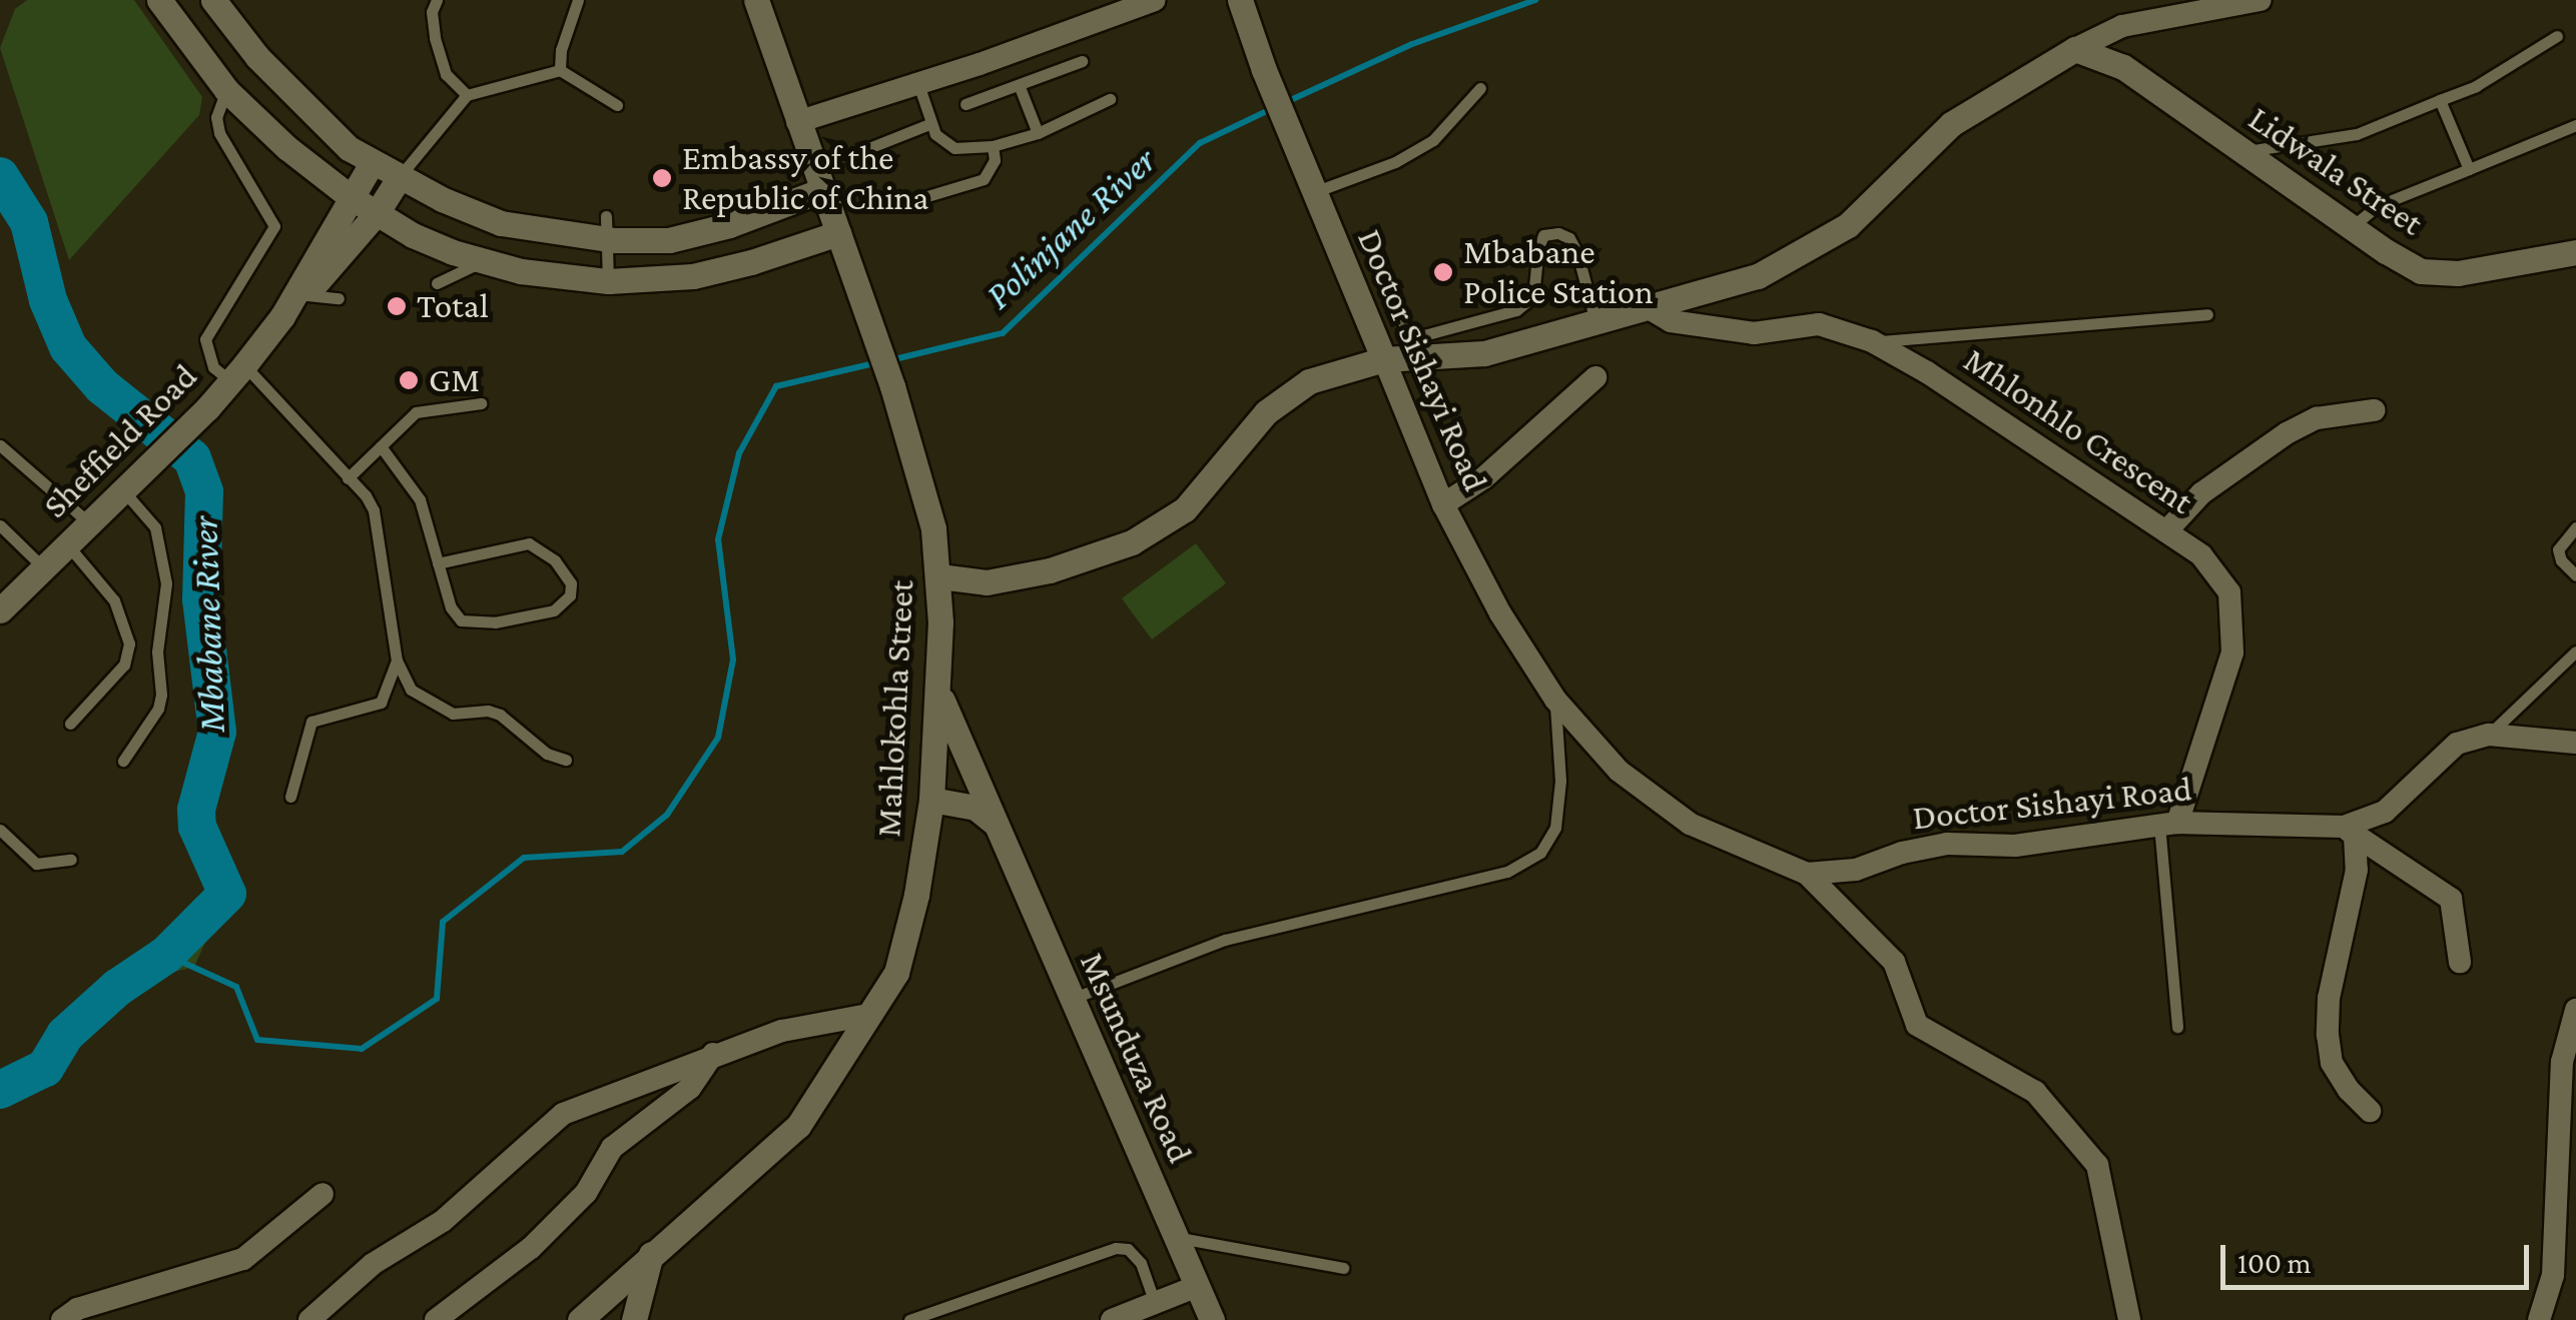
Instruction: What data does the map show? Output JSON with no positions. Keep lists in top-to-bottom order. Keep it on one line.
{"streets":{"street":["Lidwala Street","Doctor Sishayi Road","Mhlonhlo Crescent","Sheffield Road","Mahlokohla Street","Msunduza Road"]},"crossings":[["Doctor Sishayi Road","Mhlonhlo Crescent"],["Mahlokohla Street","Msunduza Road"]],"water":["Polinjane River","Mbabane River"],"places":["Embassy of the Republic of China","Mbabane Police Station","Total","GM"],"scale_bar":"100 m"}
